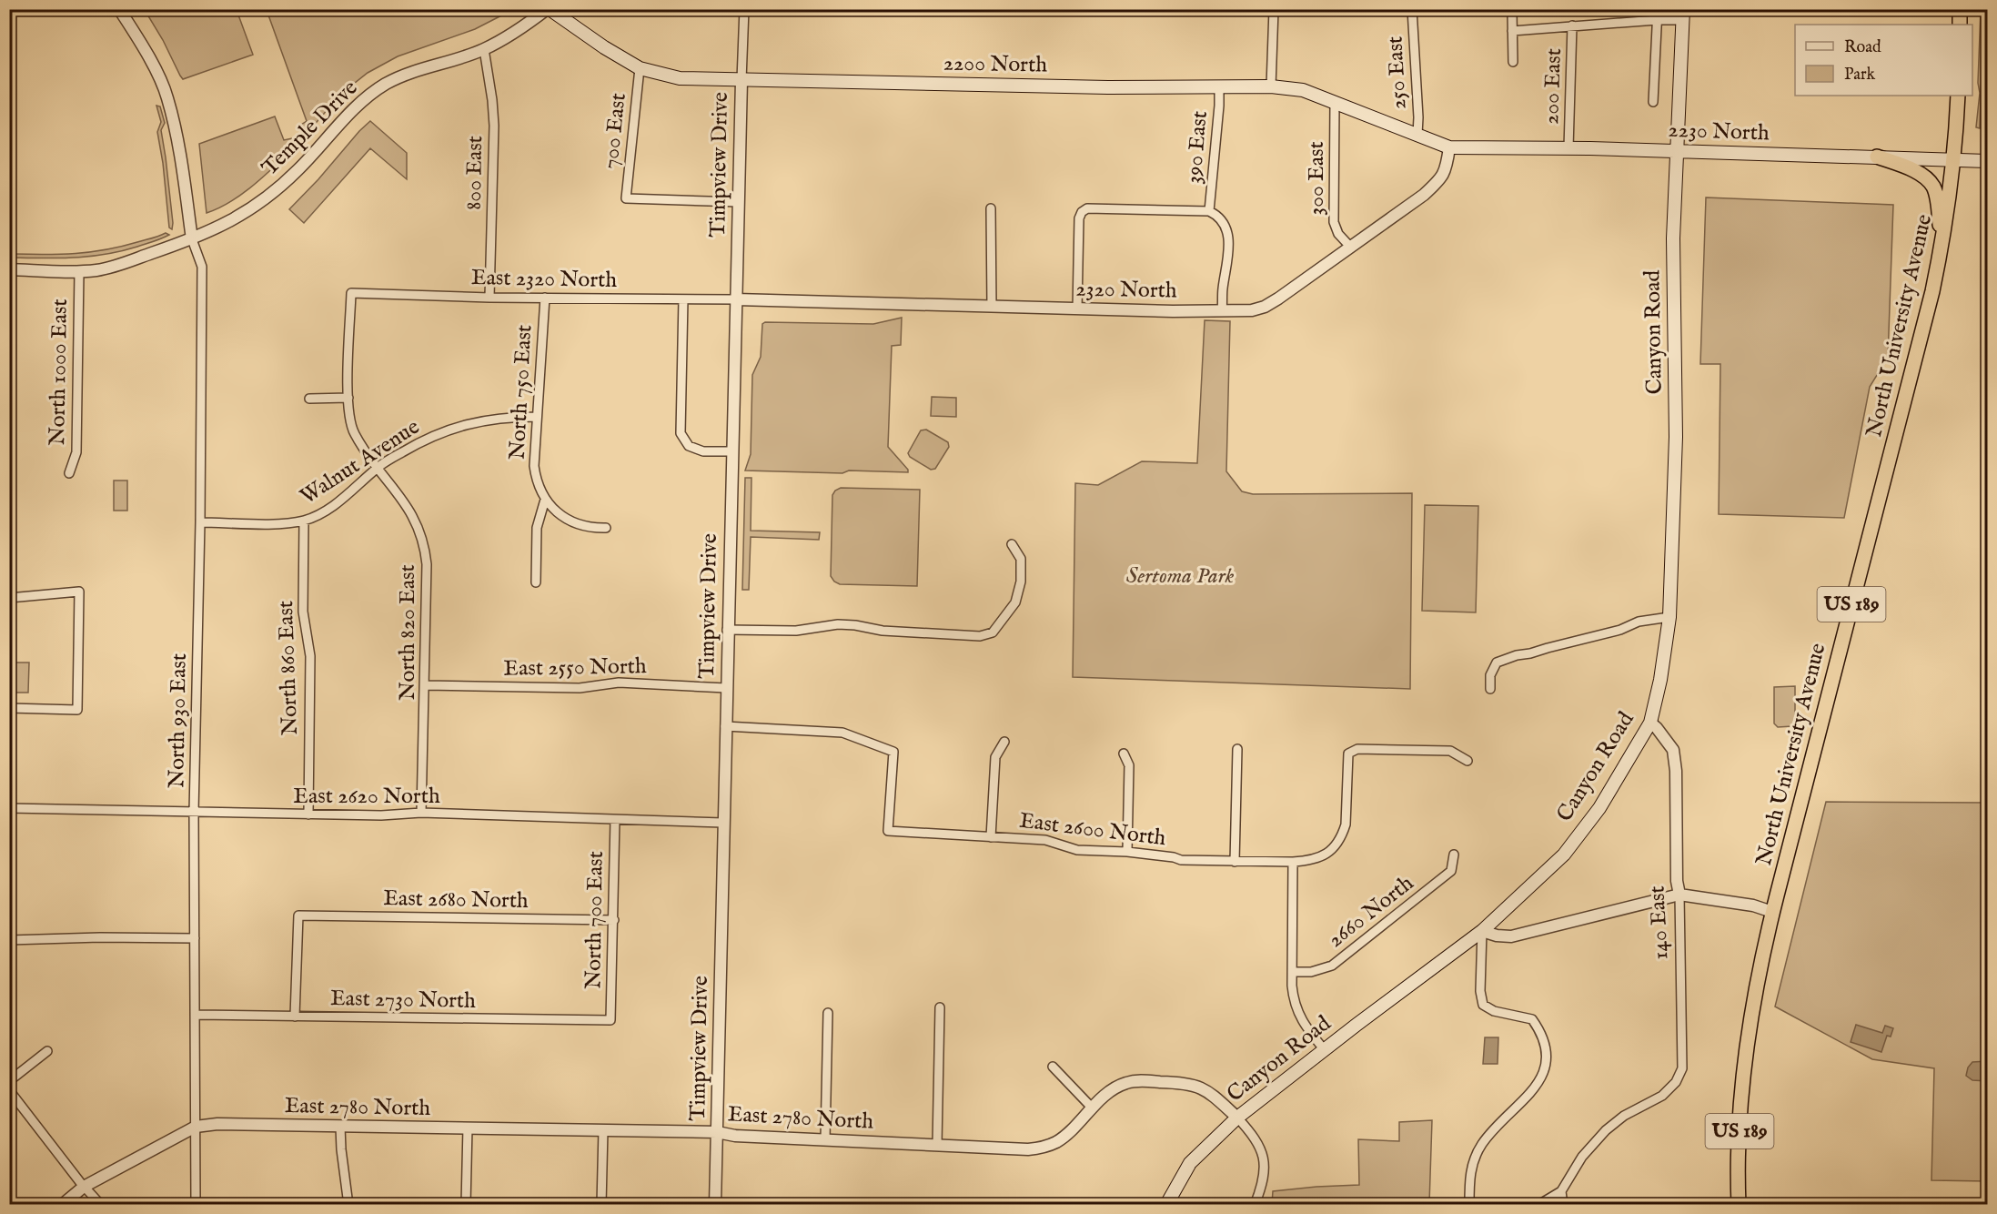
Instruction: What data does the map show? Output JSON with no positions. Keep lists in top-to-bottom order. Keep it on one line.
{"streets":{"highway":["North University Avenue","US 189"],"main road":["2200 North","2230 North","Canyon Road"],"street":["250 East","200 East","Temple Drive","700 East","390 East","Timpview Drive","800 East","300 East","East 2320 North","2320 North","North 1000 East","North 750 East","Walnut Avenue","North 820 East","North 860 East","East 2550 North","North 930 East","East 2620 North","East 2600 North","East 2680 North","2660 North","North 700 East","140 East","East 2730 North","East 2780 North"]},"crossings":[["2200 North","250 East"],["2200 North","Temple Drive"],["2200 North","700 East"],["2200 North","2230 North"],["2200 North","390 East"],["2200 North","Timpview Drive"],["2200 North","300 East"],["2200 North","2320 North"],["200 East","2230 North"],["Temple Drive","800 East"],["Temple Drive","North 1000 East"],["Temple Drive","North 930 East"],["700 East","Timpview Drive"],["2230 North","2320 North"],["2230 North","North University Avenue"],["2230 North","Canyon Road"],["Timpview Drive","East 2320 North"],["Timpview Drive","2320 North"],["Timpview Drive","East 2550 North"],["Timpview Drive","East 2620 North"],["Timpview Drive","East 2600 North"],["Timpview Drive","East 2780 North"],["800 East","East 2320 North"],["300 East","2320 North"],["East 2320 North","2320 North"],["East 2320 North","North 750 East"],["East 2320 North","North 820 East"],["Canyon Road","140 East"],["Canyon Road","East 2780 North"],["North 750 East","Walnut Avenue"],["Walnut Avenue","North 820 East"],["Walnut Avenue","North 860 East"],["Walnut Avenue","North 930 East"],["North 820 East","East 2550 North"],["North 820 East","East 2620 North"],["North 860 East","East 2620 North"],["North 930 East","East 2620 North"],["North 930 East","East 2730 North"],["North 930 East","East 2780 North"],["East 2620 North","North 700 East"],["East 2680 North","North 700 East"],["East 2680 North","East 2730 North"],["North 700 East","East 2730 North"]],"parks":["Sertoma Park"],"legend":["Road","Park"]}
